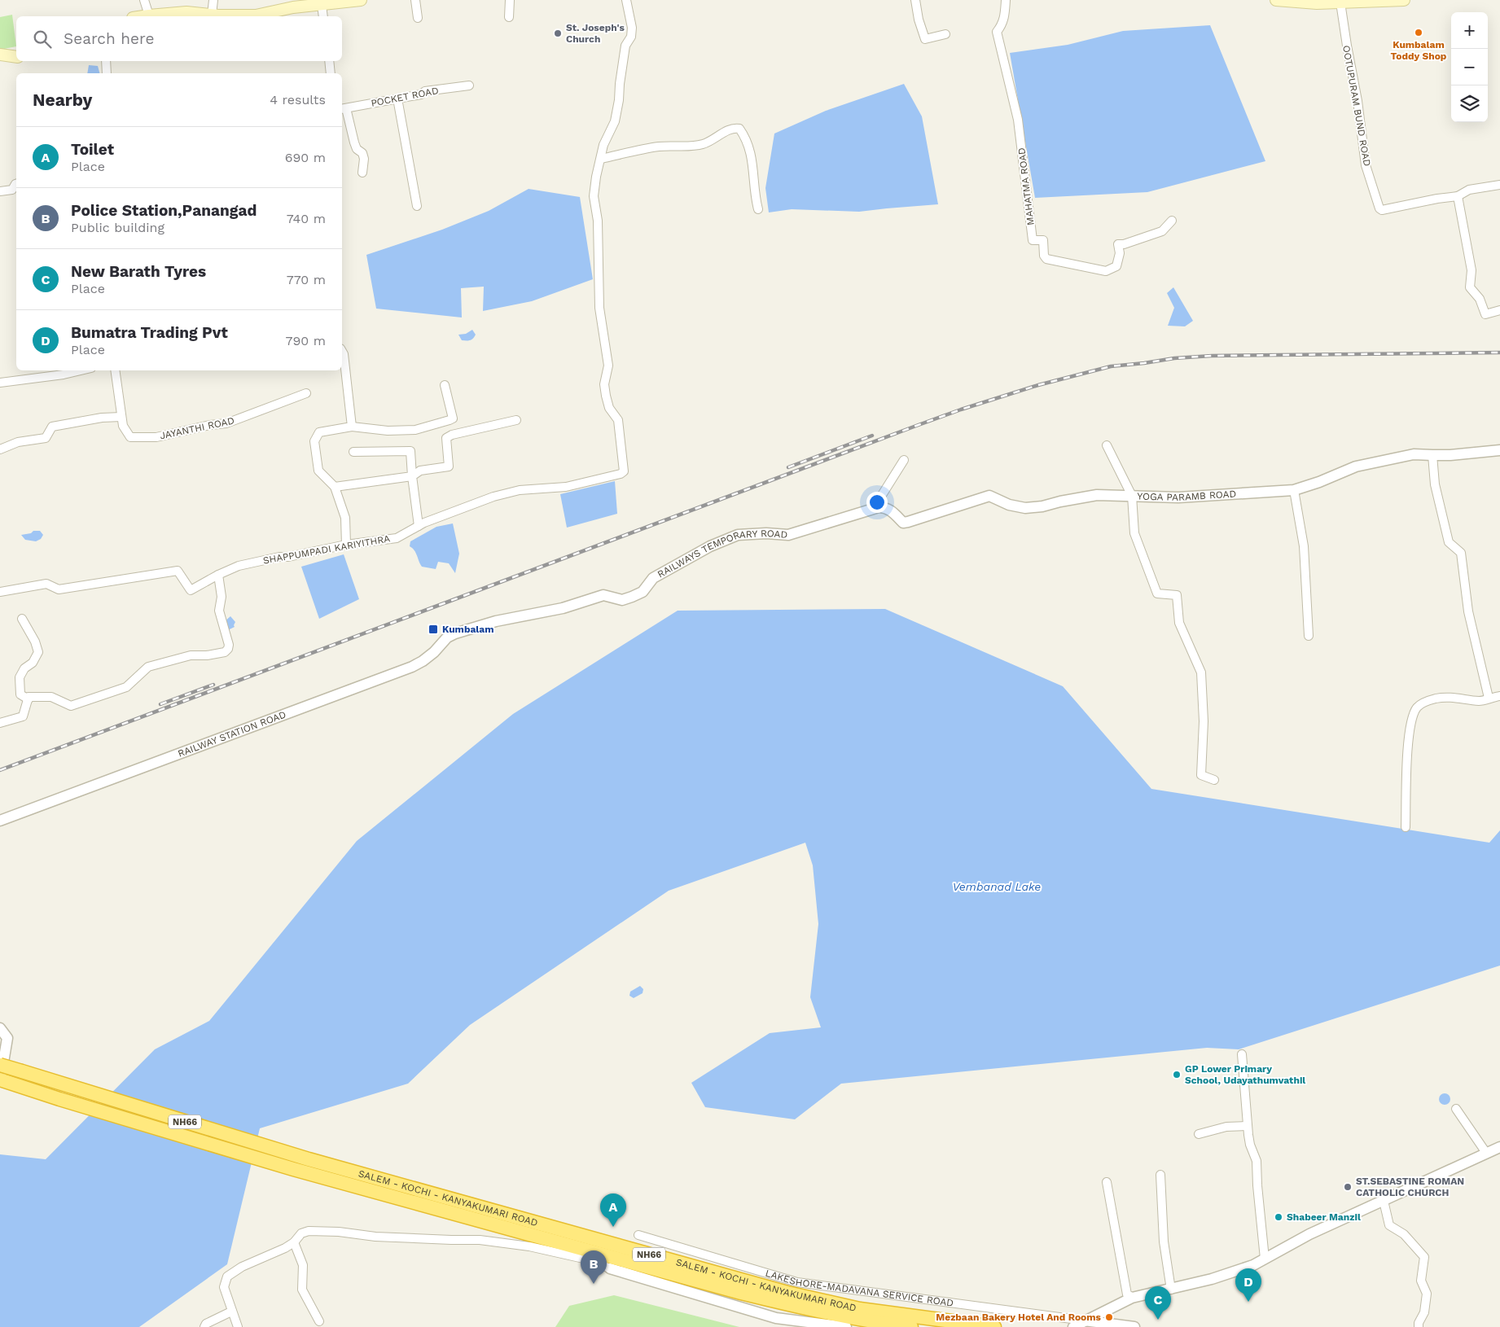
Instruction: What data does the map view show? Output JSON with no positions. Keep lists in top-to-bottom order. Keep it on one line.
{"streets":{"highway":["NH66","SALEM - KOCHI - KANYAKUMARI ROAD"],"street":["POCKET ROAD","OOTUPURAM BUND ROAD","MAHATMA ROAD","JAYANTHI ROAD","YOGA PARAMB ROAD","SHAPPUMPADI KARIYITHRA","RAILWAYS TEMPORARY ROAD","RAILWAY STATION ROAD","LAKESHORE-MADAVANA SERVICE ROAD"]},"crossings":[["YOGA PARAMB ROAD","RAILWAYS TEMPORARY ROAD"],["RAILWAYS TEMPORARY ROAD","RAILWAY STATION ROAD"]],"water":["Vembanad Lake"],"places":{"other":["Kumbalam Toddy Shop","St. Joseph's Church","GP Lower Primary School, Udayathumvathil","ST.SEBASTINE ROMAN CATHOLIC CHURCH","Shabeer Manzil","Mezbaan Bakery Hotel And Rooms"],"transit":["Kumbalam"]},"page":{"map_buttons":["+","−"],"search":"Search here","heading":["Nearby","4 results"],"list":[{"mark":"A","name":"Toilet","note":"Place","value":"690 m"},{"mark":"B","name":"Police Station,Panangad","note":"Public building","value":"740 m"},{"mark":"C","name":"New Barath Tyres","note":"Place","value":"770 m"},{"mark":"D","name":"Bumatra Trading Pvt","note":"Place","value":"790 m"}],"pins":["A","B","D","C"]}}
